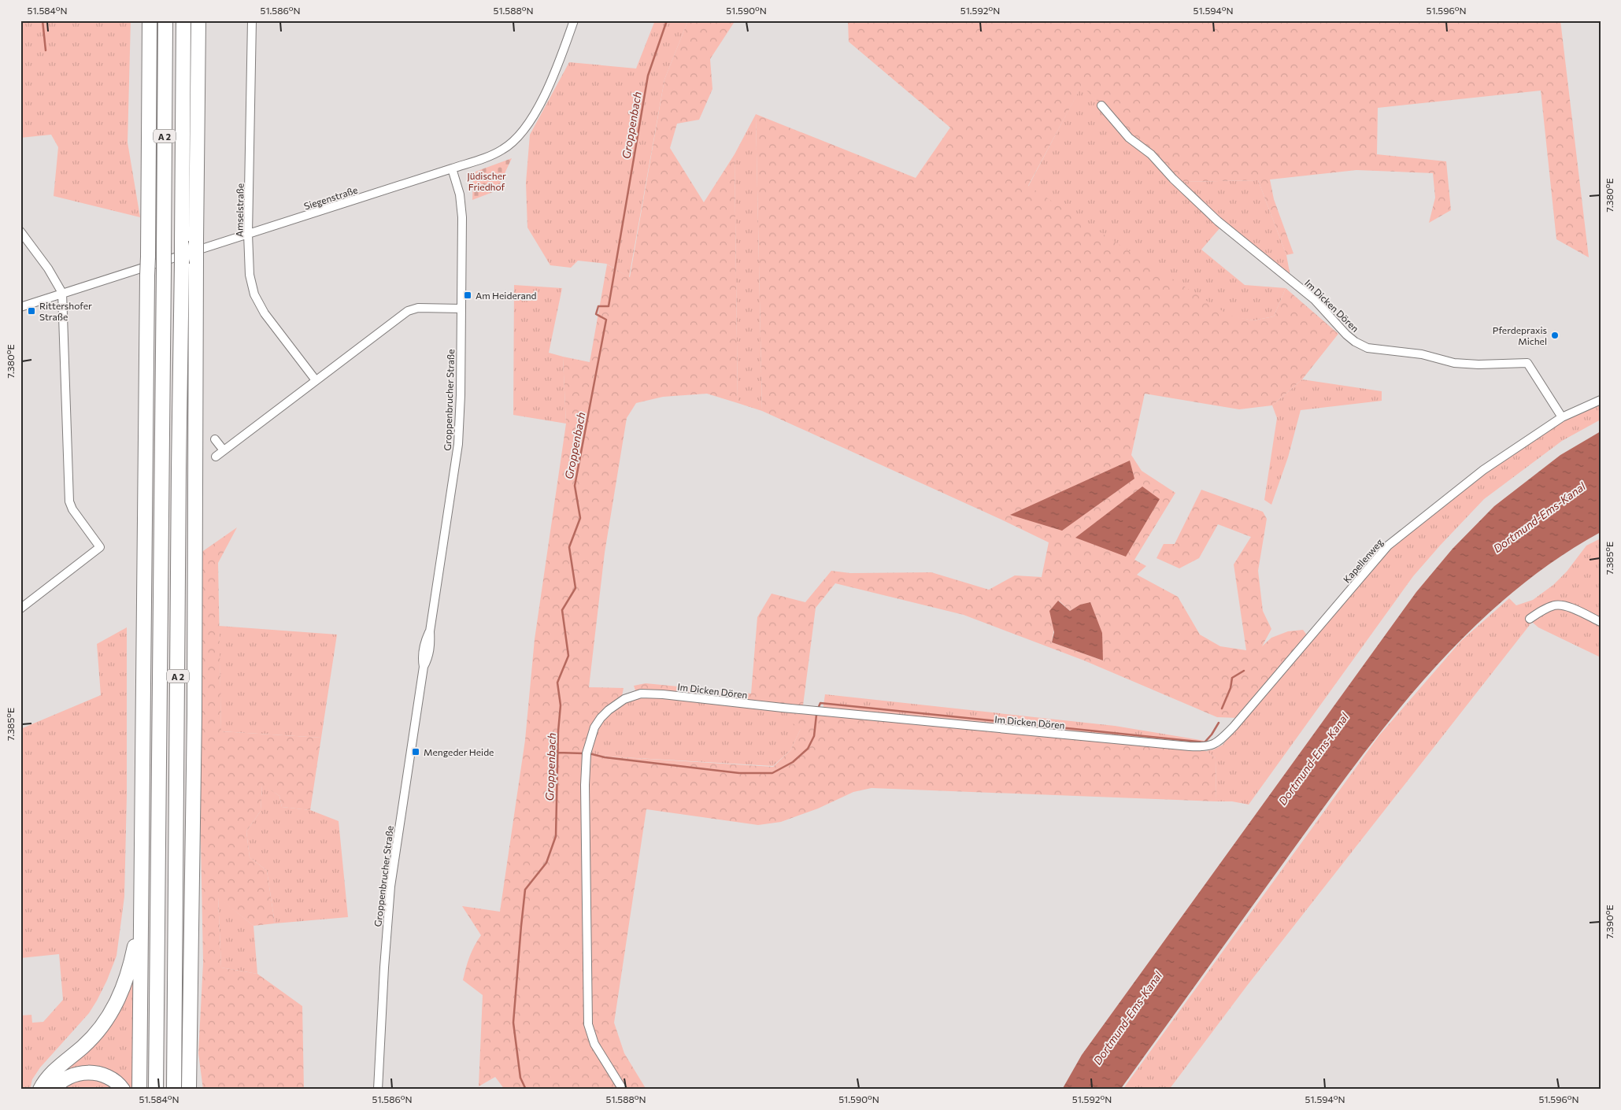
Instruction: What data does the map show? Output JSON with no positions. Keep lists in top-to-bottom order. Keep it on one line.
{"streets":{"highway":["A 2"],"street":["Siegenstraße","Amselstraße","Im Dicken Dören","Groppenbrucher Straße","Kapellenweg"]},"crossings":[["Siegenstraße","Amselstraße"],["Siegenstraße","Groppenbrucher Straße"],["Im Dicken Dören","Kapellenweg"]],"water":["Groppenbach","Dortmund-Ems-Kanal"],"parks":["Jüdischer Friedhof"],"places":{"transit":["Am Heiderand","Rittershofer Straße","Mengeder Heide"],"other":["Pferdepraxis Michel"]},"coordinates":["51.584°N","51.586°N","51.588°N","51.590°N","51.592°N","51.594°N","51.596°N","7.380°E","7.385°E","7.390°E"]}
